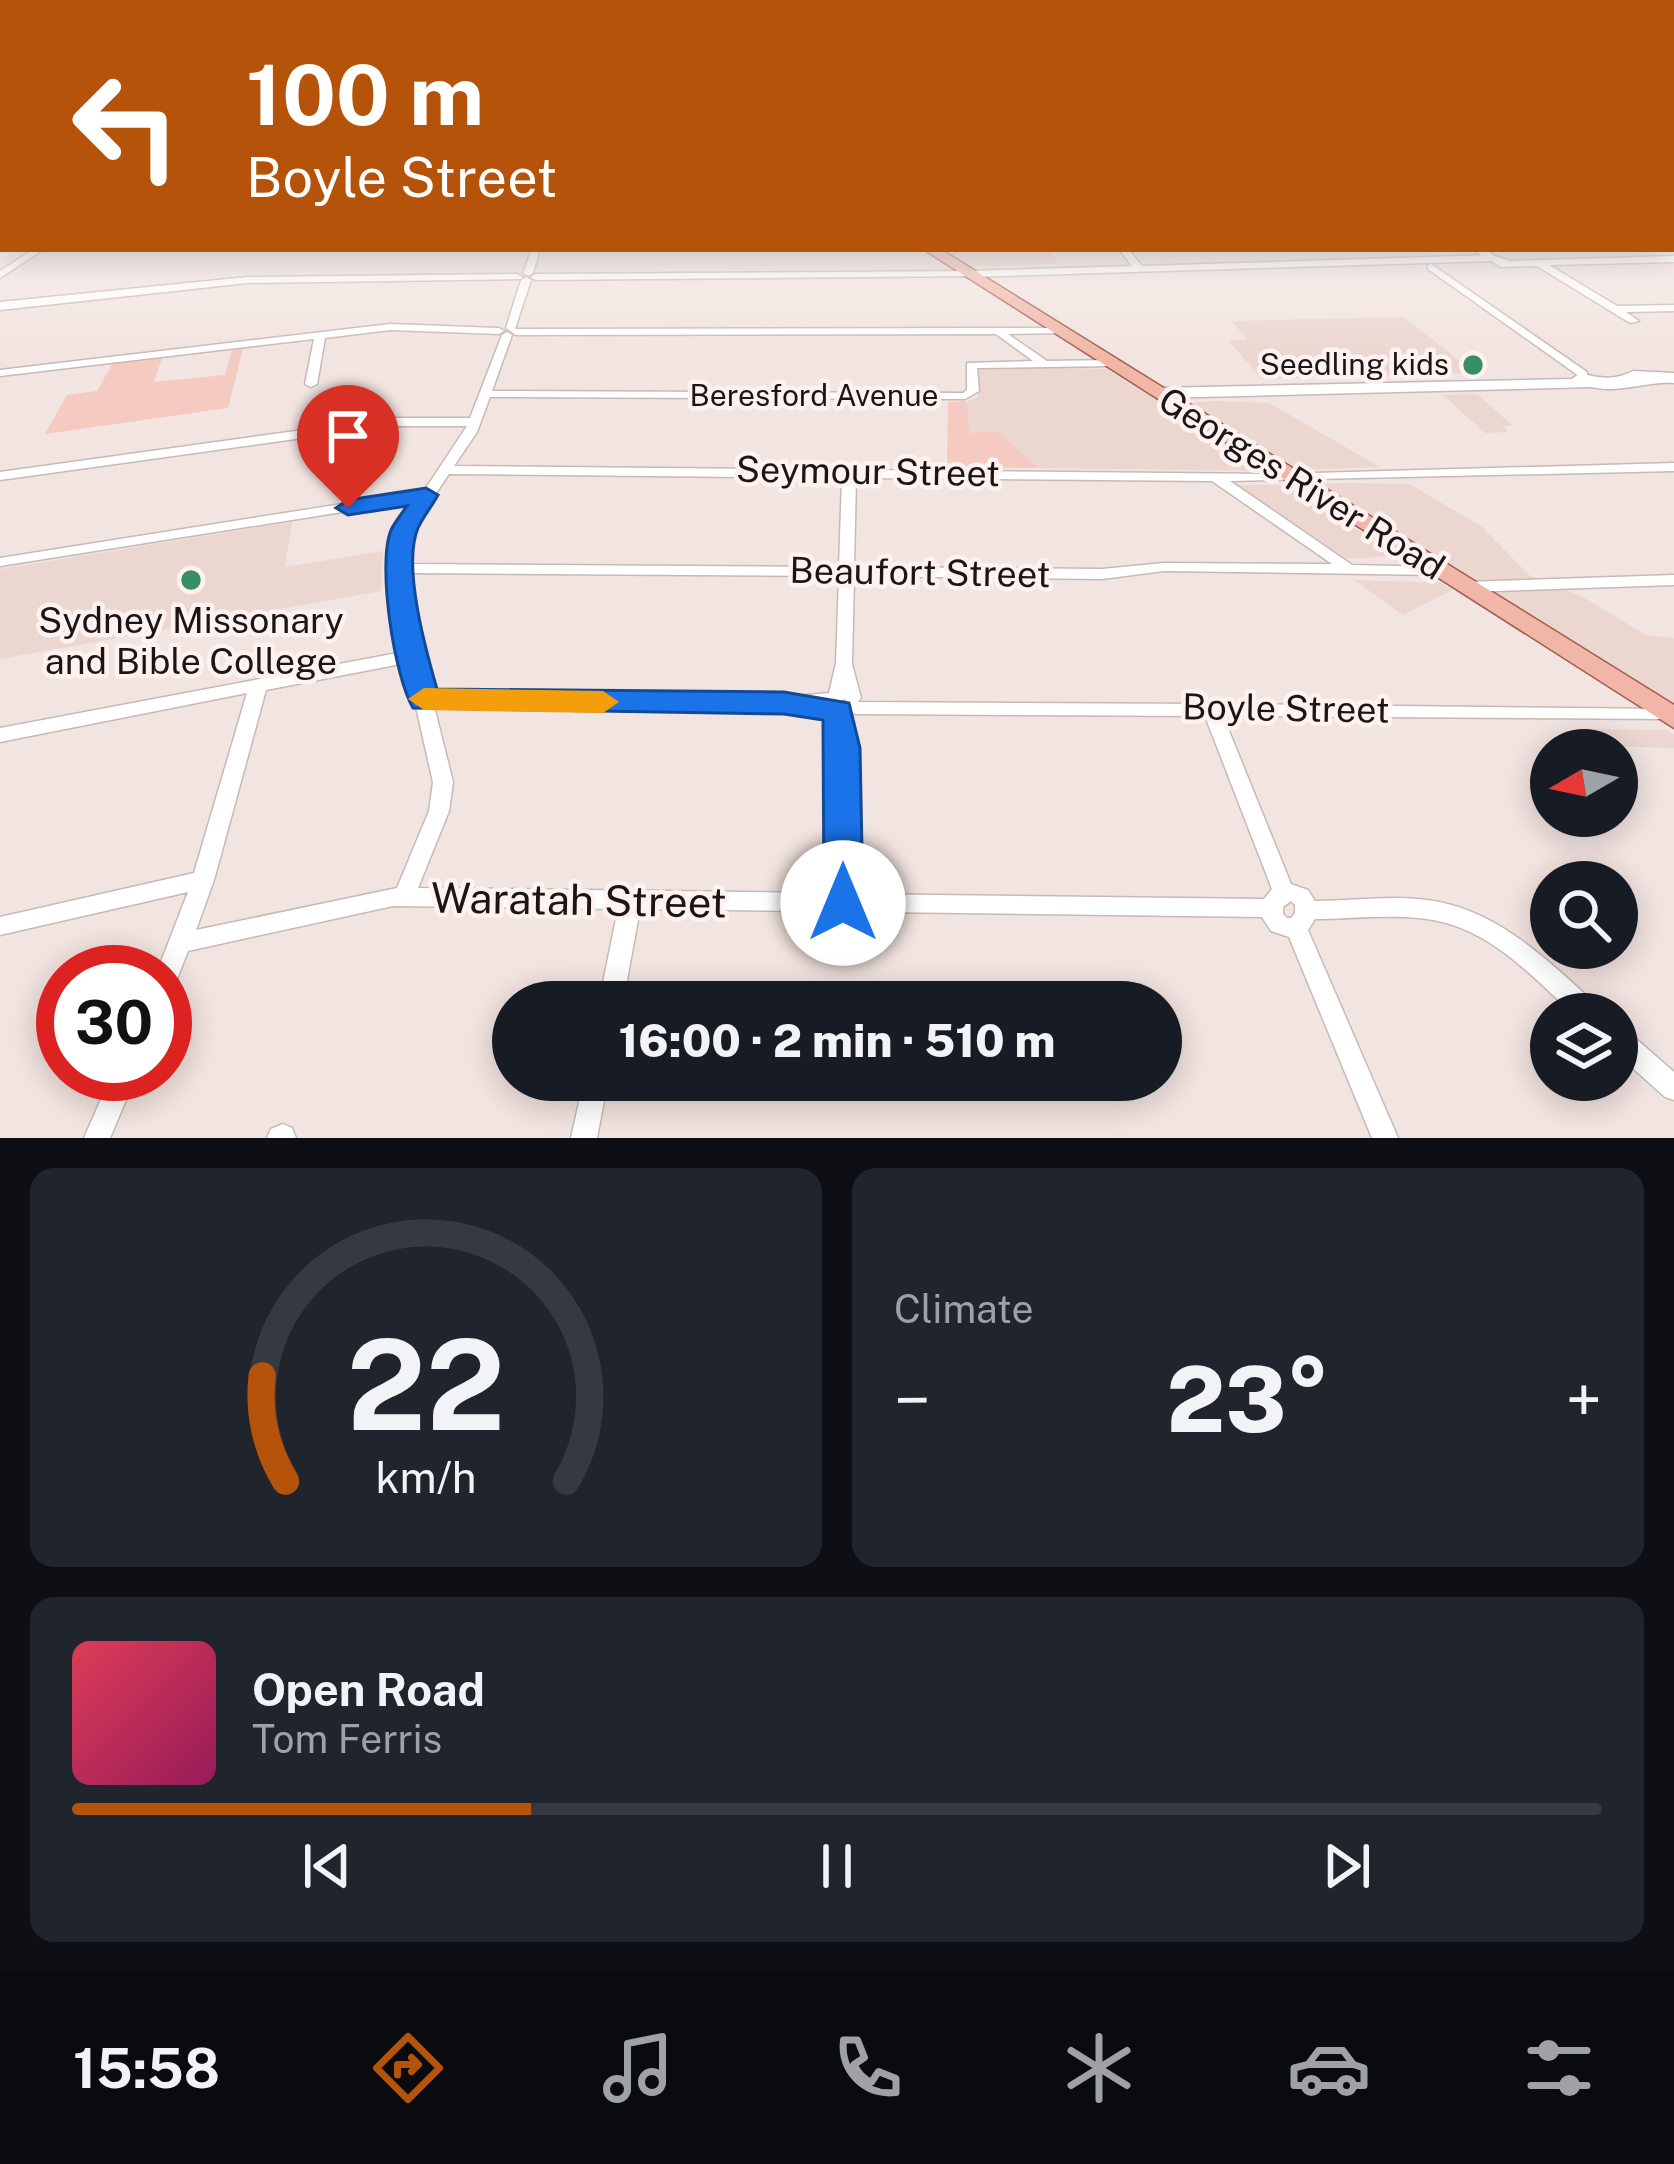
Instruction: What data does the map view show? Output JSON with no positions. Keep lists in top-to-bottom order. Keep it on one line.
{"streets":{"main road":["Georges River Road"],"street":["Beresford Avenue","Seymour Street","Beaufort Street","Boyle Street","Waratah Street"]},"crossings":[["Beresford Avenue","Georges River Road"],["Seymour Street","Georges River Road"],["Georges River Road","Beaufort Street"],["Georges River Road","Boyle Street"]],"places":["Seedling kids","Sydney Missonary and Bible College"],"north":"left","page":{"turn":["100 m","Boyle Street"],"limit":"30","trip":"16:00 · 2 min · 510 m","tile":"Climate","heat":["−","23°","+"],"song":["Open Road","Tom Ferris"],"tabs":"15:58","gauge":["22","km/h"]}}
